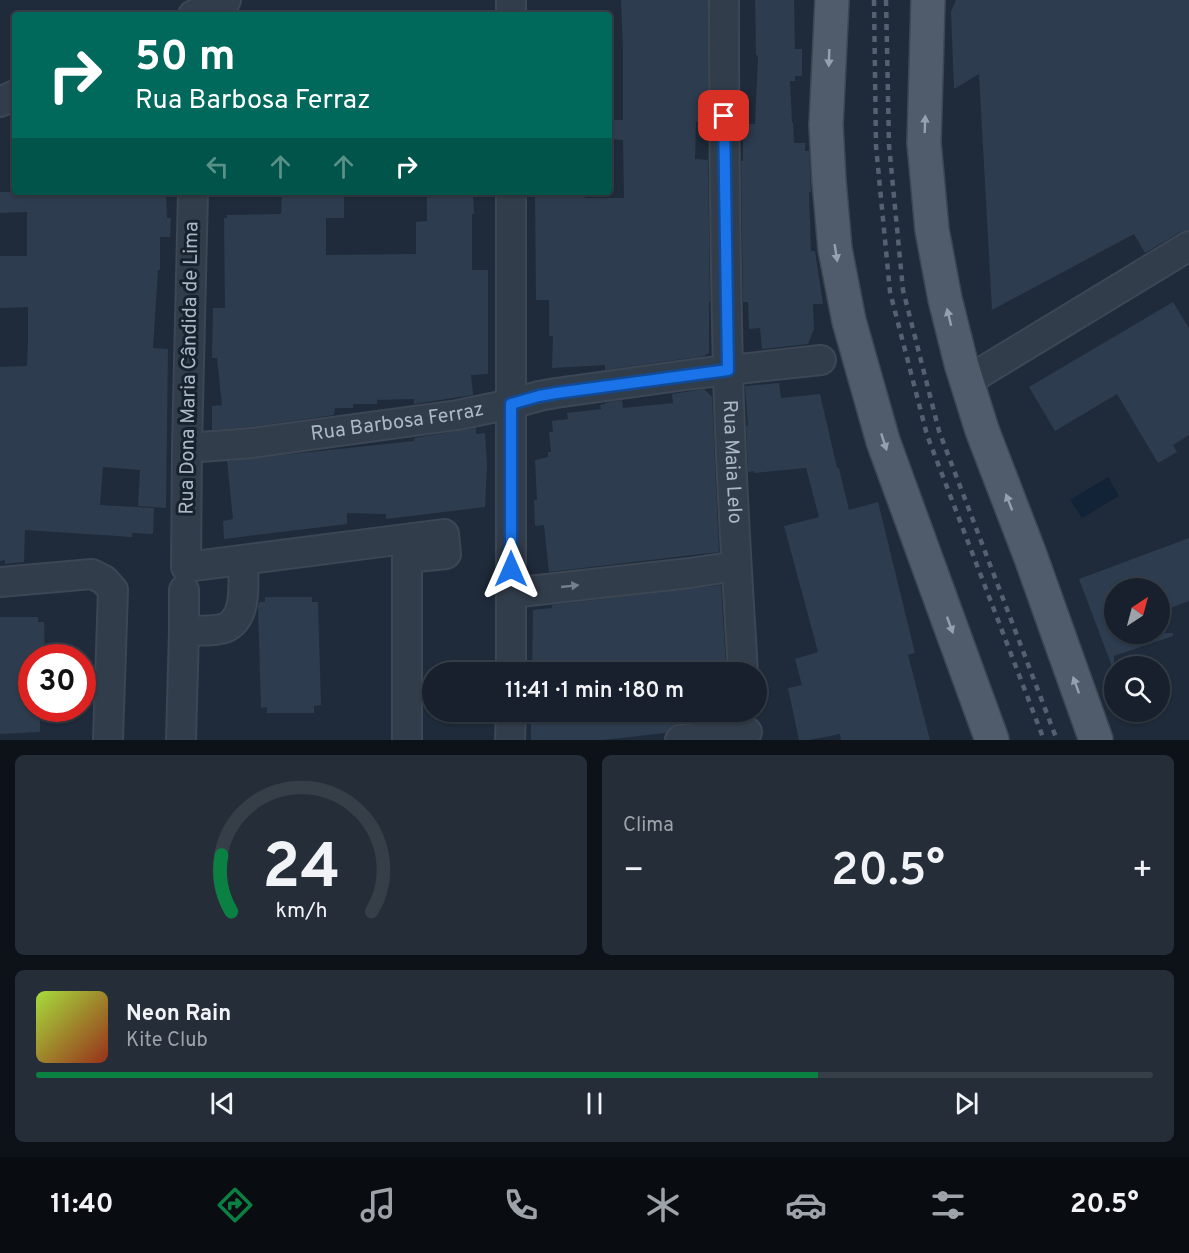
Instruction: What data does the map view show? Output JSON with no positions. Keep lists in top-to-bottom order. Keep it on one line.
{"streets":{"street":["Rua Dona Maria Cândida de Lima","Rua Barbosa Ferraz","Rua Maia Lelo"]},"crossings":[["Rua Dona Maria Cândida de Lima","Rua Barbosa Ferraz"],["Rua Barbosa Ferraz","Rua Maia Lelo"]],"north":"top right","page":{"turn":["50 m","Rua Barbosa Ferraz"],"limit":"30","trip":"11:41 · 1 min · 180 m","tile":"Clima","heat":["−","20.5°","+"],"song":["Neon Rain","Kite Club"],"tabs":["11:40","20.5°"],"gauge":["24","km/h"]}}
